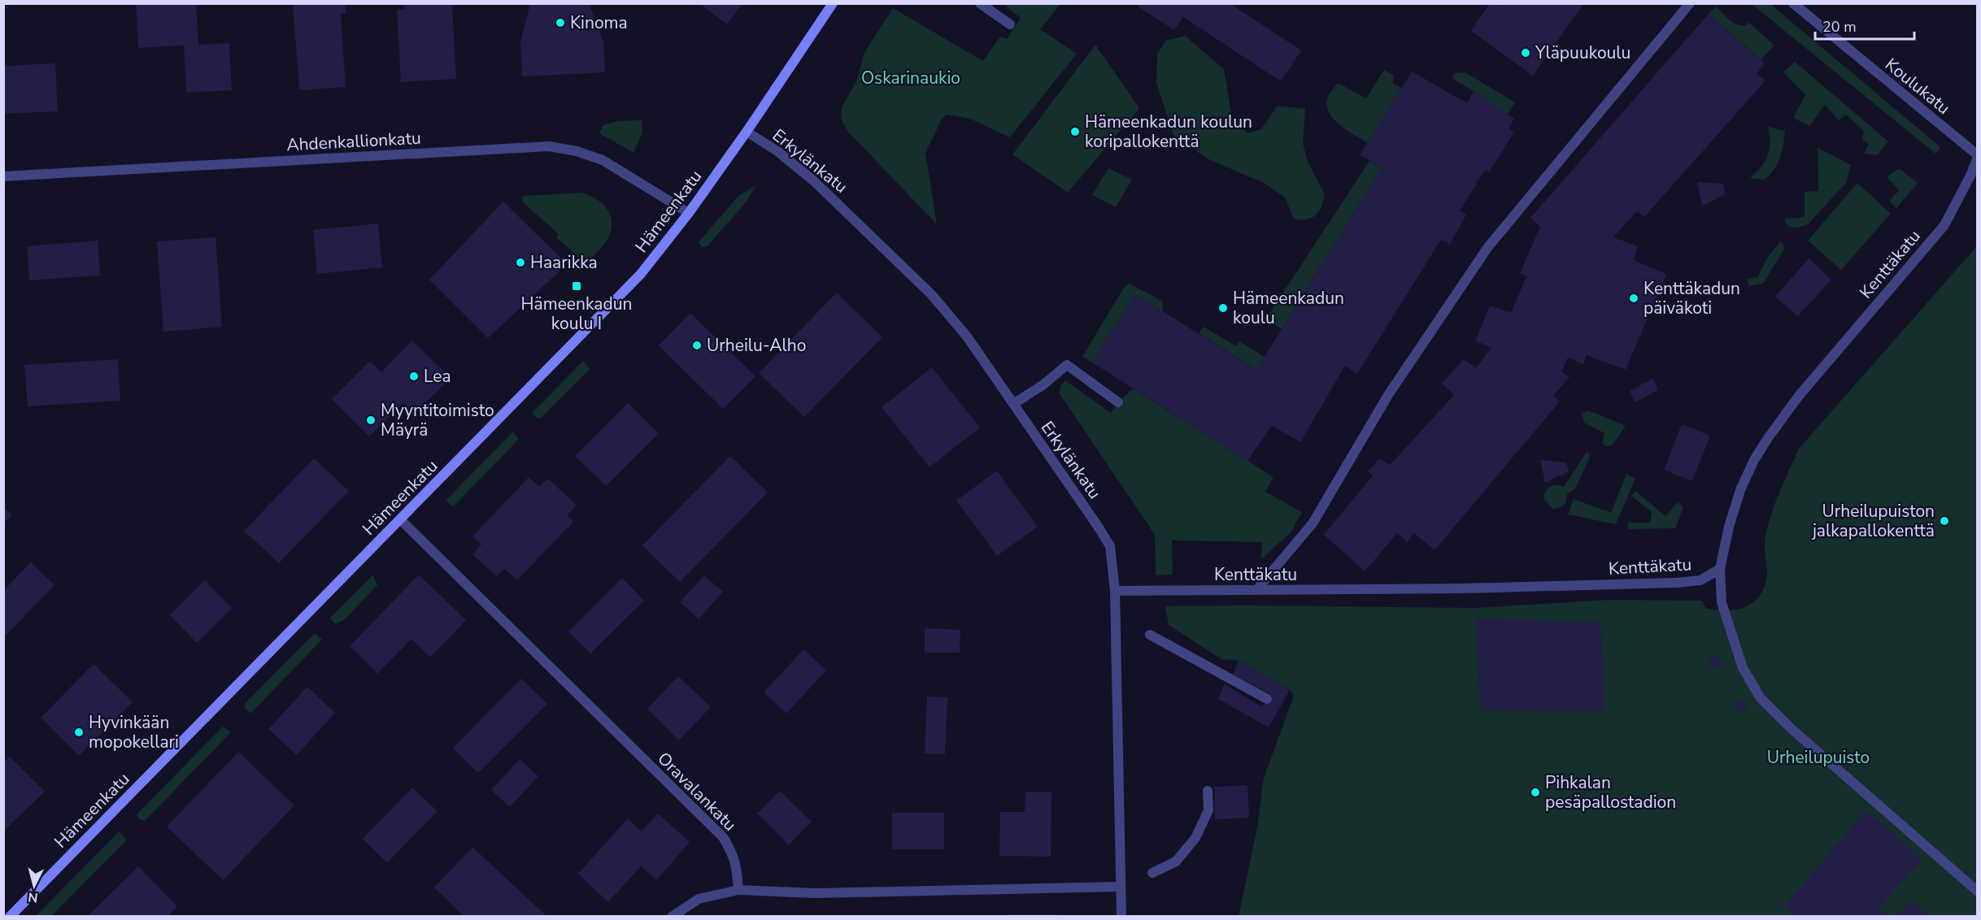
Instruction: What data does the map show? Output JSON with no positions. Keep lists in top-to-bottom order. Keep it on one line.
{"streets":{"main road":["Hämeenkatu"],"street":["Koulukatu","Ahdenkallionkatu","Erkylänkatu","Kenttäkatu","Oravalankatu"]},"crossings":[["Koulukatu","Kenttäkatu"],["Ahdenkallionkatu","Hämeenkatu"],["Erkylänkatu","Hämeenkatu"],["Erkylänkatu","Kenttäkatu"],["Hämeenkatu","Oravalankatu"]],"parks":["Oskarinaukio","Urheilupuisto"],"places":{"other":["Kinoma","Yläpuukoulu","Hämeenkadun koulun koripallokenttä","Haarikka","Kenttäkadun päiväkoti","Hämeenkadun koulu","Urheilu-Alho","Lea","Myyntitoimisto Mäyrä","Urheilupuiston jalkapallokenttä","Hyvinkään mopokellari","Pihkalan pesäpallostadion"],"transit":["Hämeenkadun koulu I"]},"scale_bar":"20 m","north":"bottom"}
